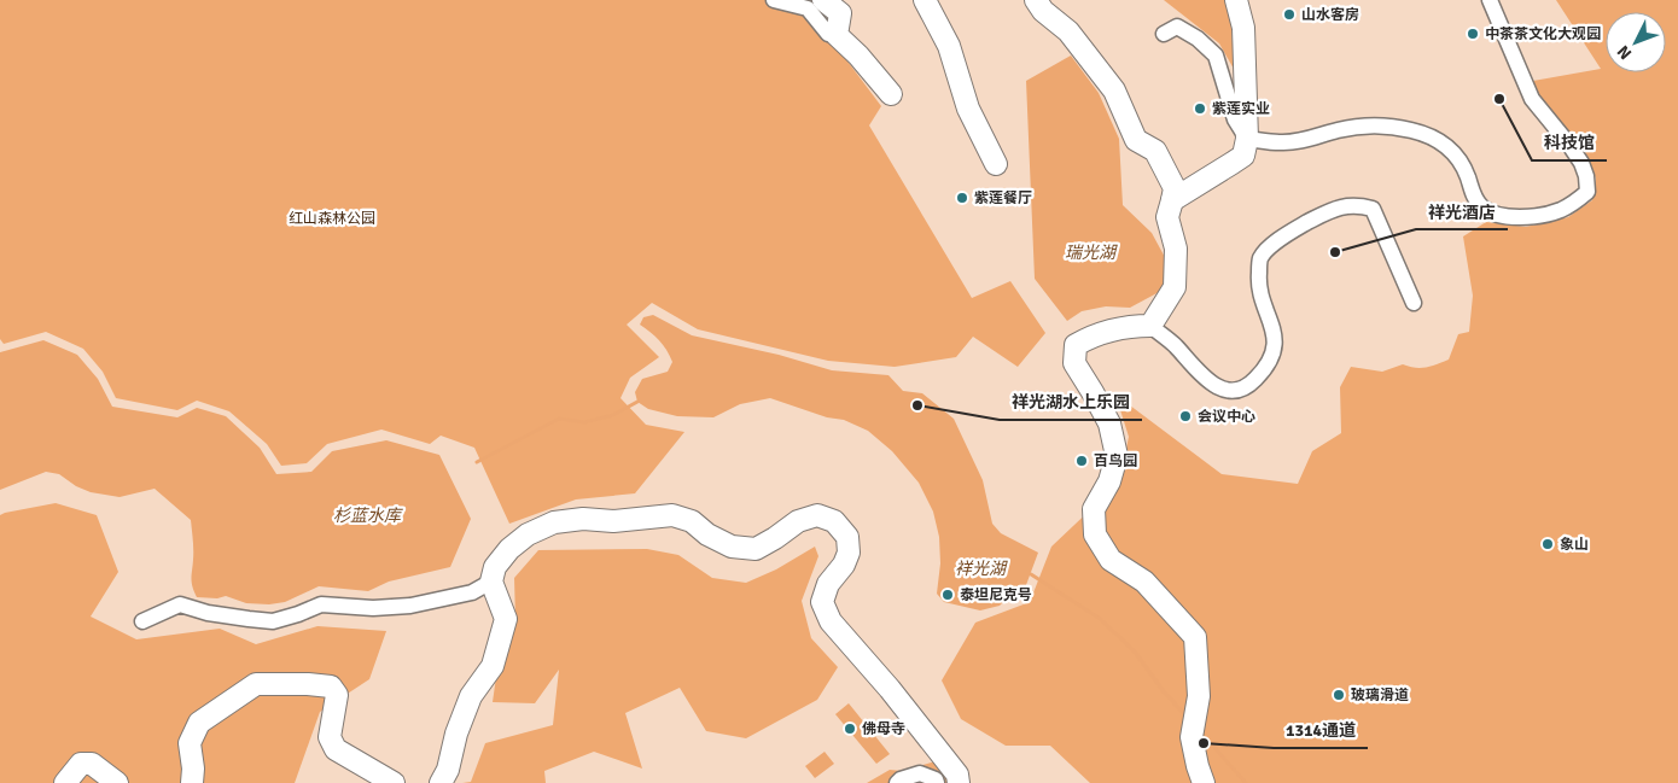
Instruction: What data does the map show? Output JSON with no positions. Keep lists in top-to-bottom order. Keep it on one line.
{"water":["瑞光湖","杉蓝水库","祥光湖"],"parks":["红山森林公园"],"places":["山水客房","中茶茶文化大观园","科技馆","紫莲实业","紫莲餐厅","祥光酒店","祥光湖水上乐园","会议中心","百鸟园","象山","泰坦尼克号","玻璃滑道","佛母寺","1314通道"],"north":"bottom left"}
